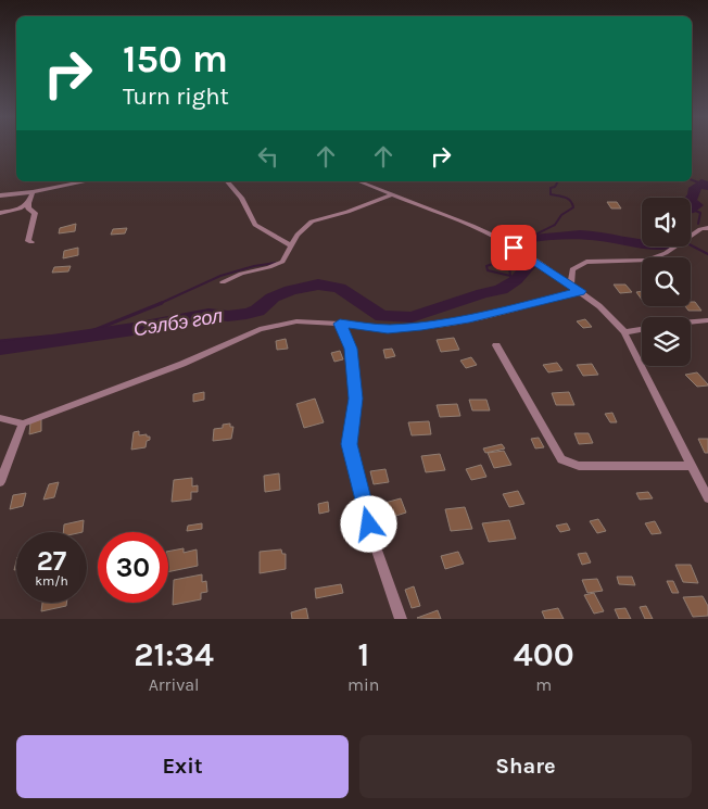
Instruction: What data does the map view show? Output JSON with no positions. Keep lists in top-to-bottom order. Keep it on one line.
{"water":["Сэлбэ гол"],"page":{"turn":["150 m","Turn right"],"speed":"27 km/h","limit":"30","eta":["21:34","Arrival","1","min","400","m"],"buttons":["Exit","Share"]}}
